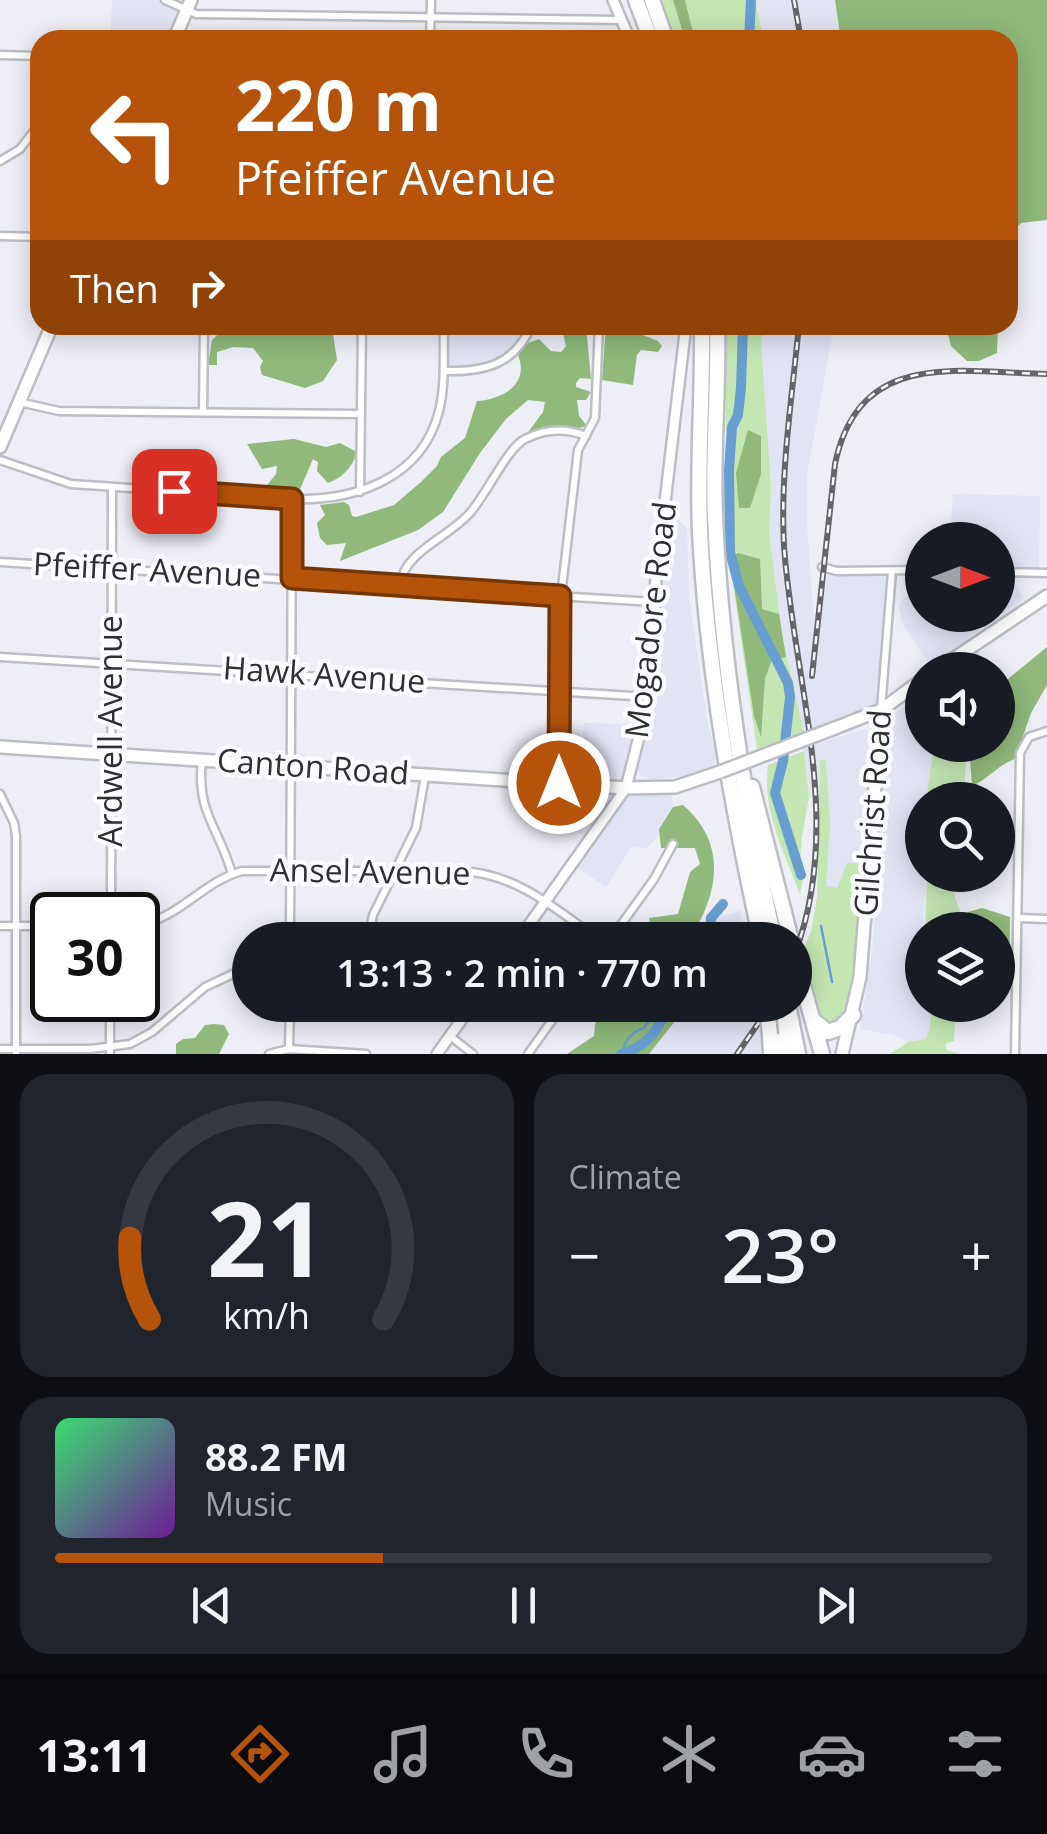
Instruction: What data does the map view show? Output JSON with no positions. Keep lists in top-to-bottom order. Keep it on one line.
{"streets":{"main road":["Canton Road","Gilchrist Road"],"street":["Pfeiffer Avenue","Mogadore Road","Hawk Avenue","Ardwell Avenue","Ansel Avenue"]},"crossings":[["Pfeiffer Avenue","Mogadore Road"],["Pfeiffer Avenue","Ardwell Avenue"],["Mogadore Road","Hawk Avenue"],["Mogadore Road","Canton Road"],["Mogadore Road","Ansel Avenue"],["Hawk Avenue","Ardwell Avenue"],["Ardwell Avenue","Canton Road"],["Canton Road","Gilchrist Road"]],"north":"right","page":{"turn":["220 m","Pfeiffer Avenue"],"then":"Then","limit":"30","trip":"13:13 · 2 min · 770 m","tile":"Climate","heat":["−","23°","+"],"song":["88.2 FM","Music"],"tabs":"13:11","gauge":["21","km/h"]}}
